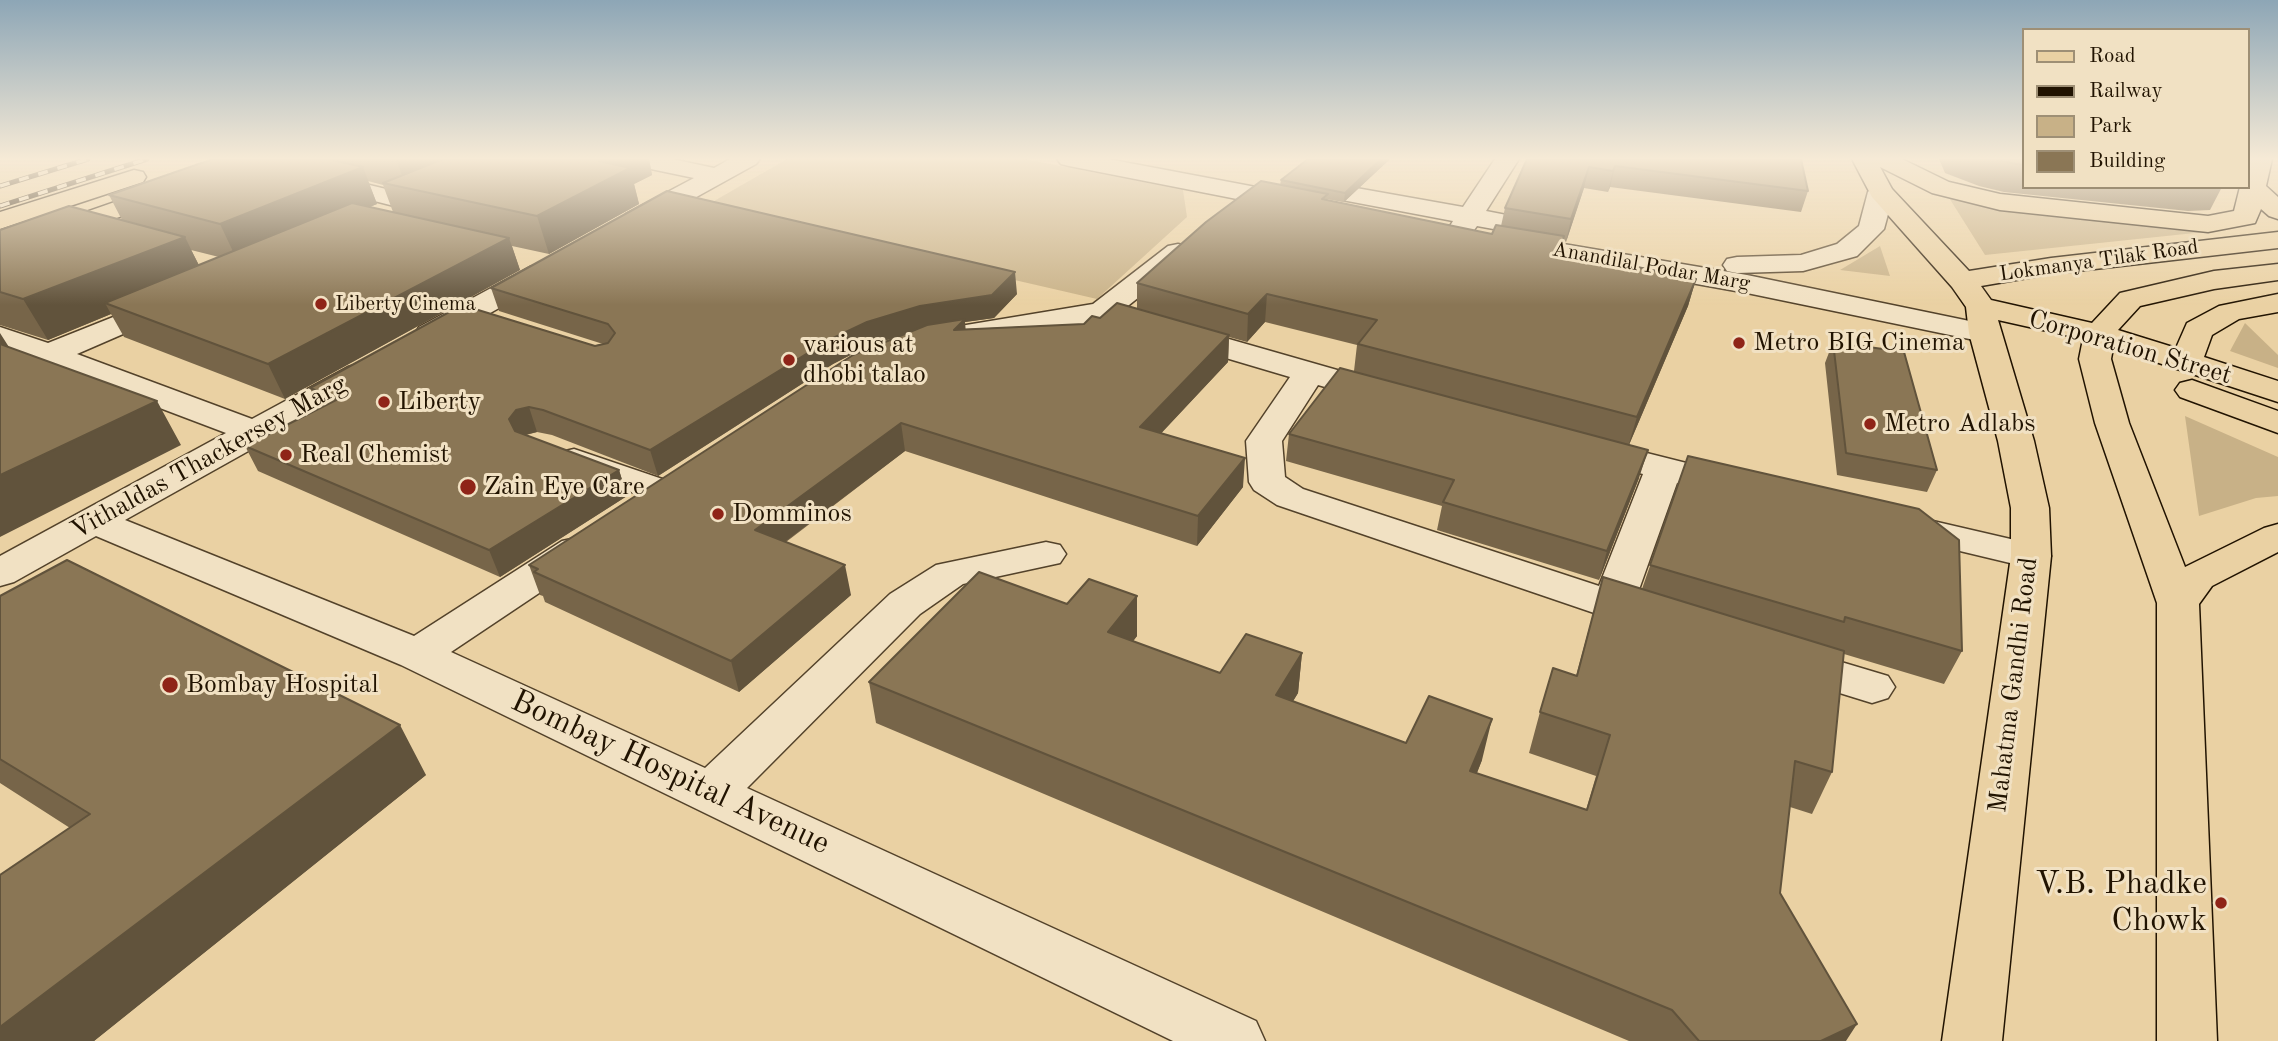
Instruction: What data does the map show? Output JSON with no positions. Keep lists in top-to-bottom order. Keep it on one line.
{"streets":{"main road":["Lokmanya Tilak Road","Corporation Street","Mahatma Gandhi Road"],"street":["Anandilal Podar Marg","Vithaldas Thackersey Marg","Bombay Hospital Avenue"]},"crossings":[["Lokmanya Tilak Road","Corporation Street"],["Anandilal Podar Marg","Corporation Street"],["Anandilal Podar Marg","Mahatma Gandhi Road"],["Corporation Street","Mahatma Gandhi Road"],["Vithaldas Thackersey Marg","Bombay Hospital Avenue"]],"places":["Liberty Cinema","Metro BIG Cinema","various at dhobi talao","Liberty","Metro Adlabs","Real Chemist","Zain Eye Care","Domminos","Bombay Hospital","V.B. Phadke Chowk"],"legend":["Road","Railway","Park","Building"]}
